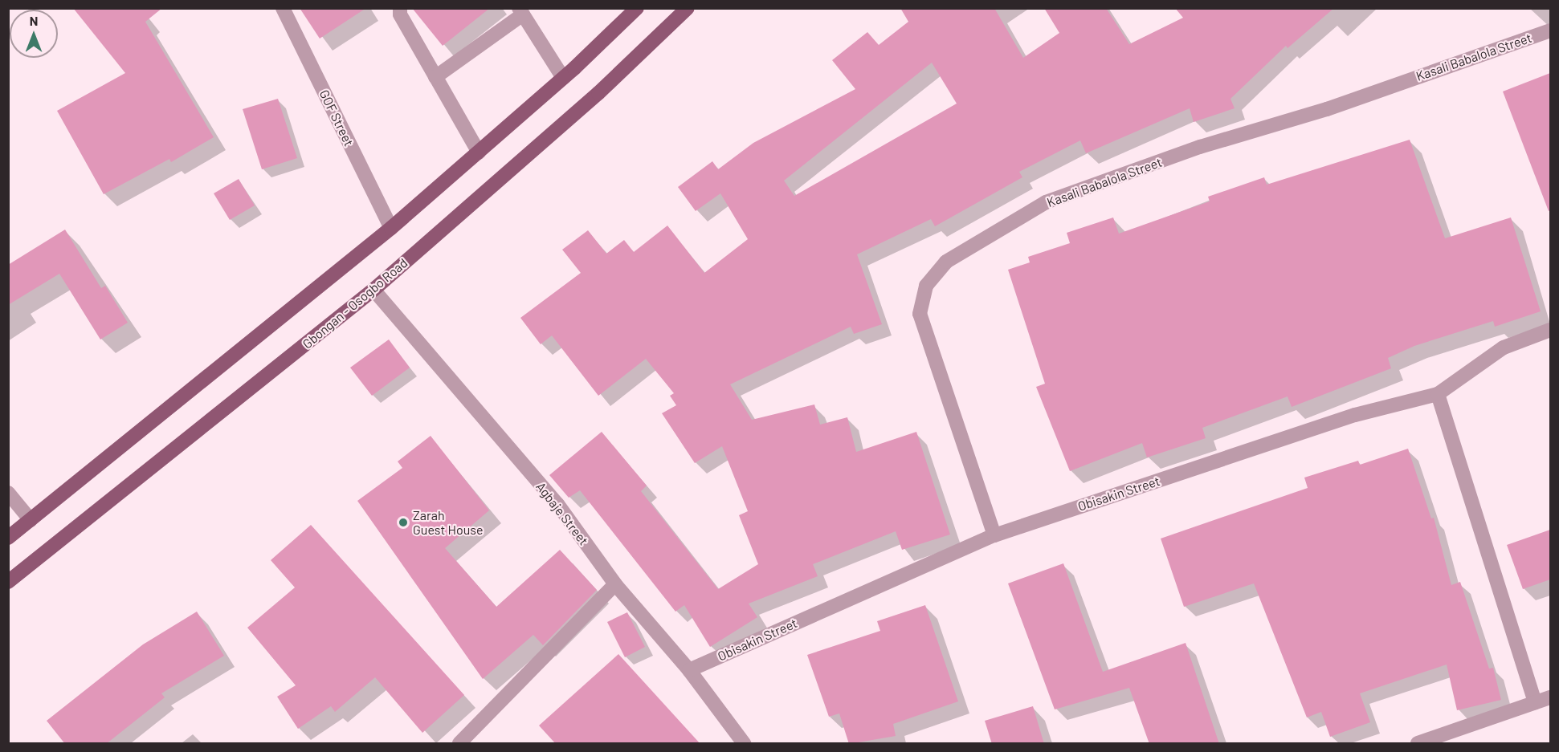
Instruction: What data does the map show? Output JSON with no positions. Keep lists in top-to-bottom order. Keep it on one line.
{"streets":{"main road":["Gbongan - Osogbo Road"],"street":["Kasali Babalola Street","GOF Street","Obisakin Street","Agbaje Street"]},"crossings":[["Kasali Babalola Street","Obisakin Street"],["Gbongan - Osogbo Road","Agbaje Street"],["Obisakin Street","Agbaje Street"]],"places":["Zarah Guest House"],"north":"top"}
